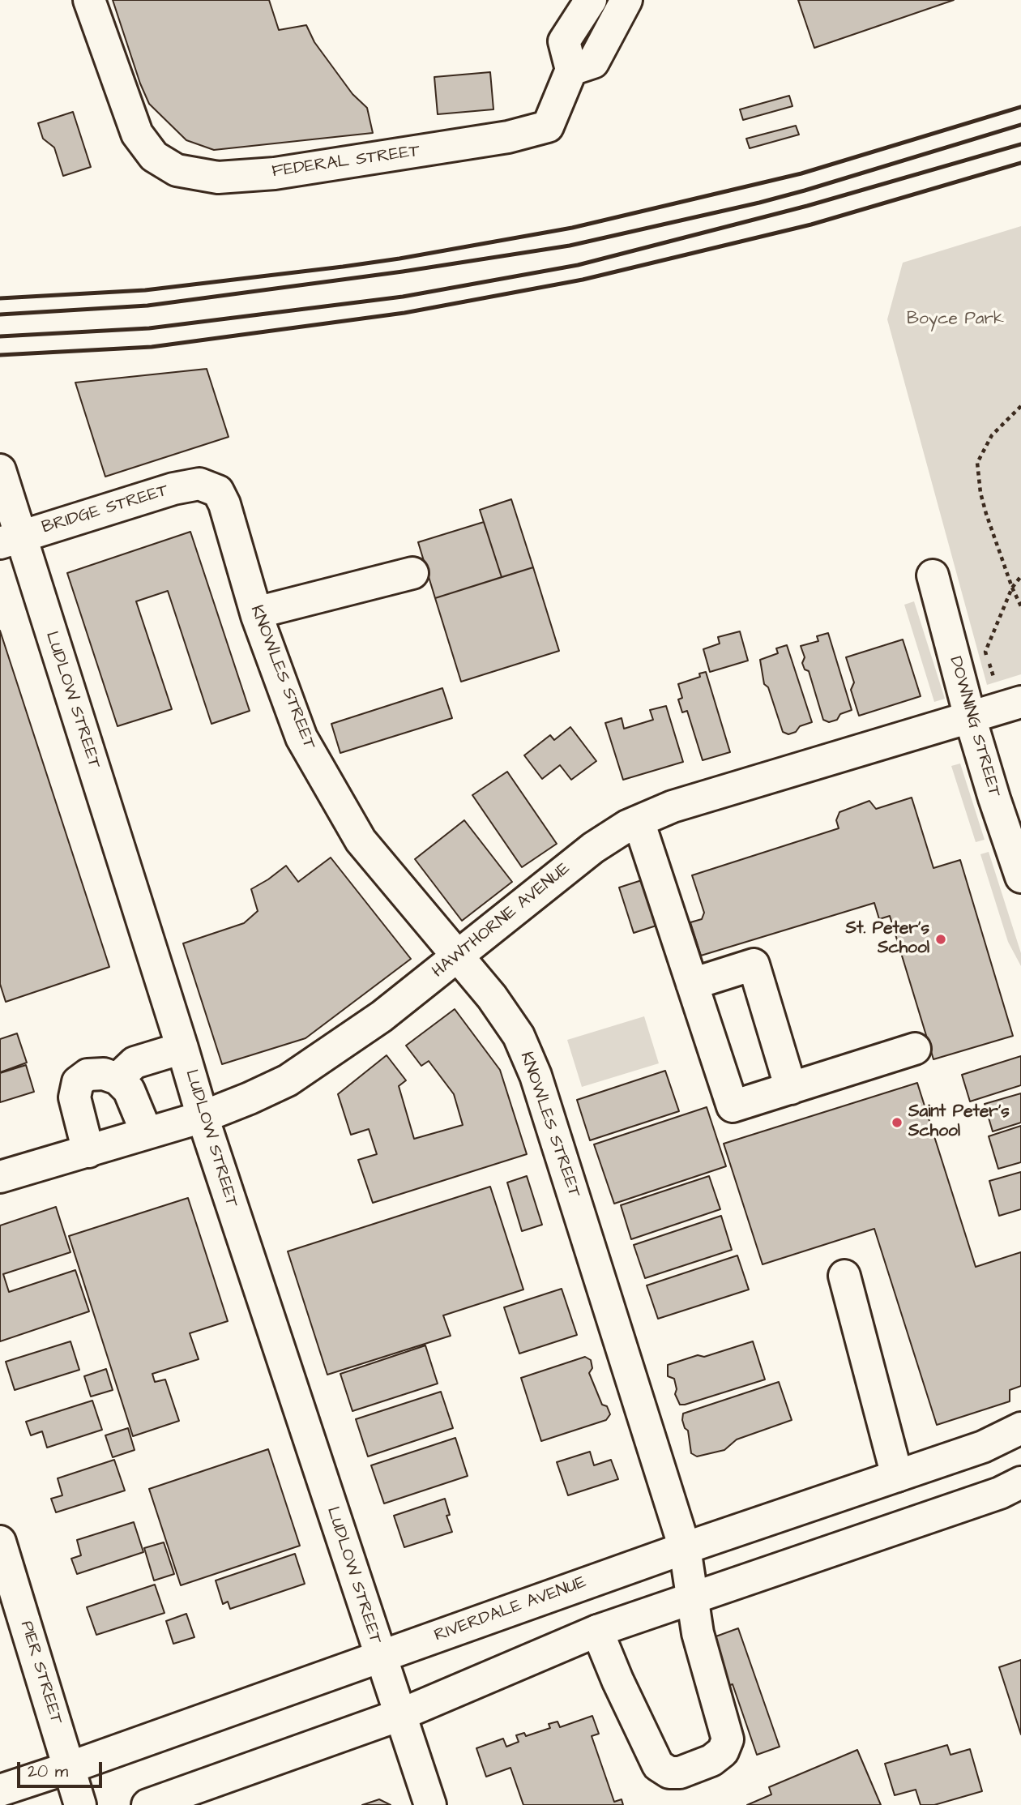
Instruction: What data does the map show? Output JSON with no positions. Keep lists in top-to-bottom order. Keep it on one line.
{"streets":{"street":["FEDERAL STREET","BRIDGE STREET","KNOWLES STREET","LUDLOW STREET","DOWNING STREET","HAWTHORNE AVENUE","RIVERDALE AVENUE","PIER STREET"]},"crossings":[["BRIDGE STREET","KNOWLES STREET"],["BRIDGE STREET","LUDLOW STREET"],["KNOWLES STREET","HAWTHORNE AVENUE"],["KNOWLES STREET","RIVERDALE AVENUE"],["LUDLOW STREET","HAWTHORNE AVENUE"],["LUDLOW STREET","RIVERDALE AVENUE"],["DOWNING STREET","HAWTHORNE AVENUE"],["RIVERDALE AVENUE","PIER STREET"]],"parks":["Boyce Park"],"places":["St. Peter's School","Saint Peter's School"],"scale_bar":"20 m"}
